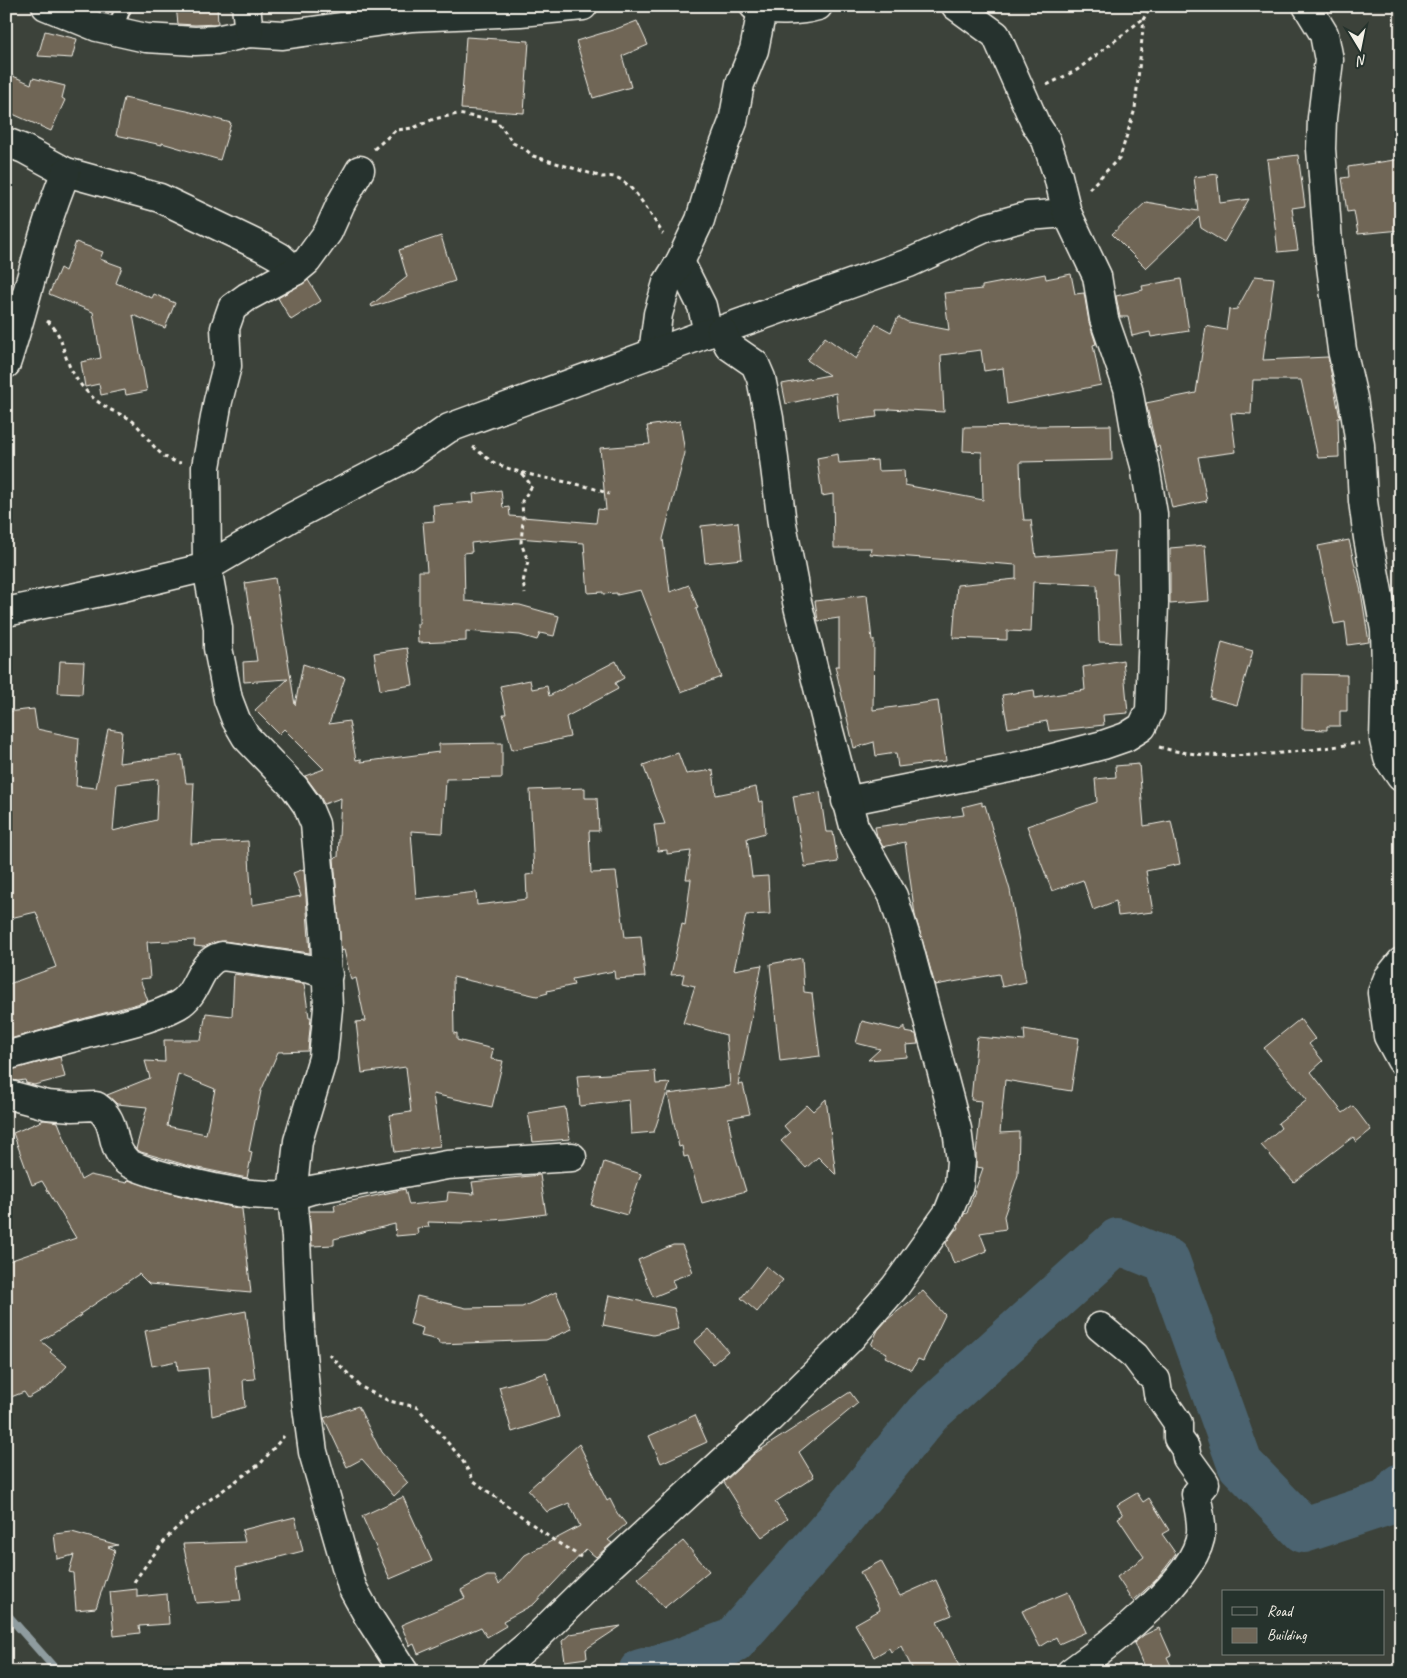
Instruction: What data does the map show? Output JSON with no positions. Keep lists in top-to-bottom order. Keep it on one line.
{"legend":["Road","Building"],"north":"bottom"}
